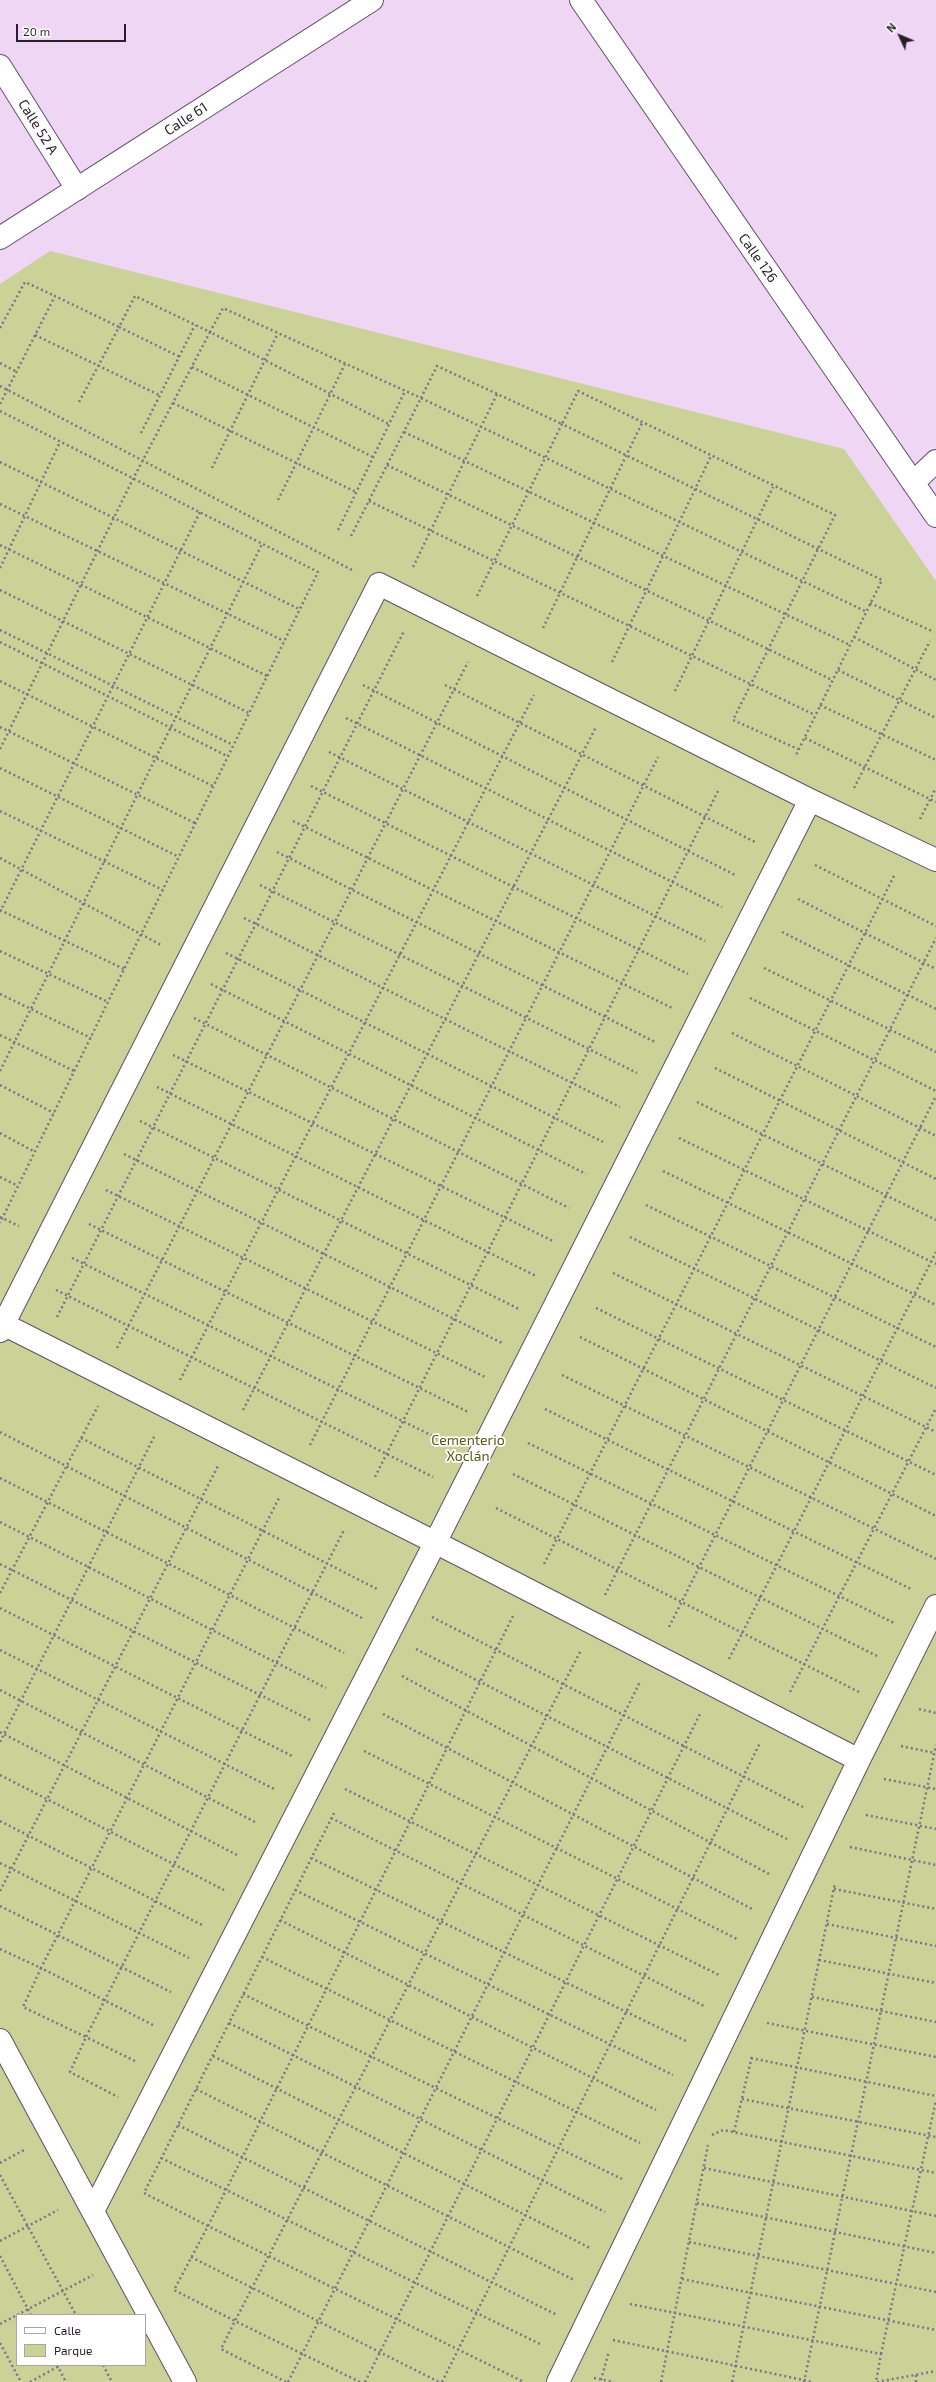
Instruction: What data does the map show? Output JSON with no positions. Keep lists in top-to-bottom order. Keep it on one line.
{"streets":{"street":["Calle 61","Calle 52 A","Calle 126"]},"crossings":[["Calle 61","Calle 52 A"]],"parks":["Cementerio Xoclán"],"legend":["Calle","Parque"],"scale_bar":"20 m","north":"top left"}
